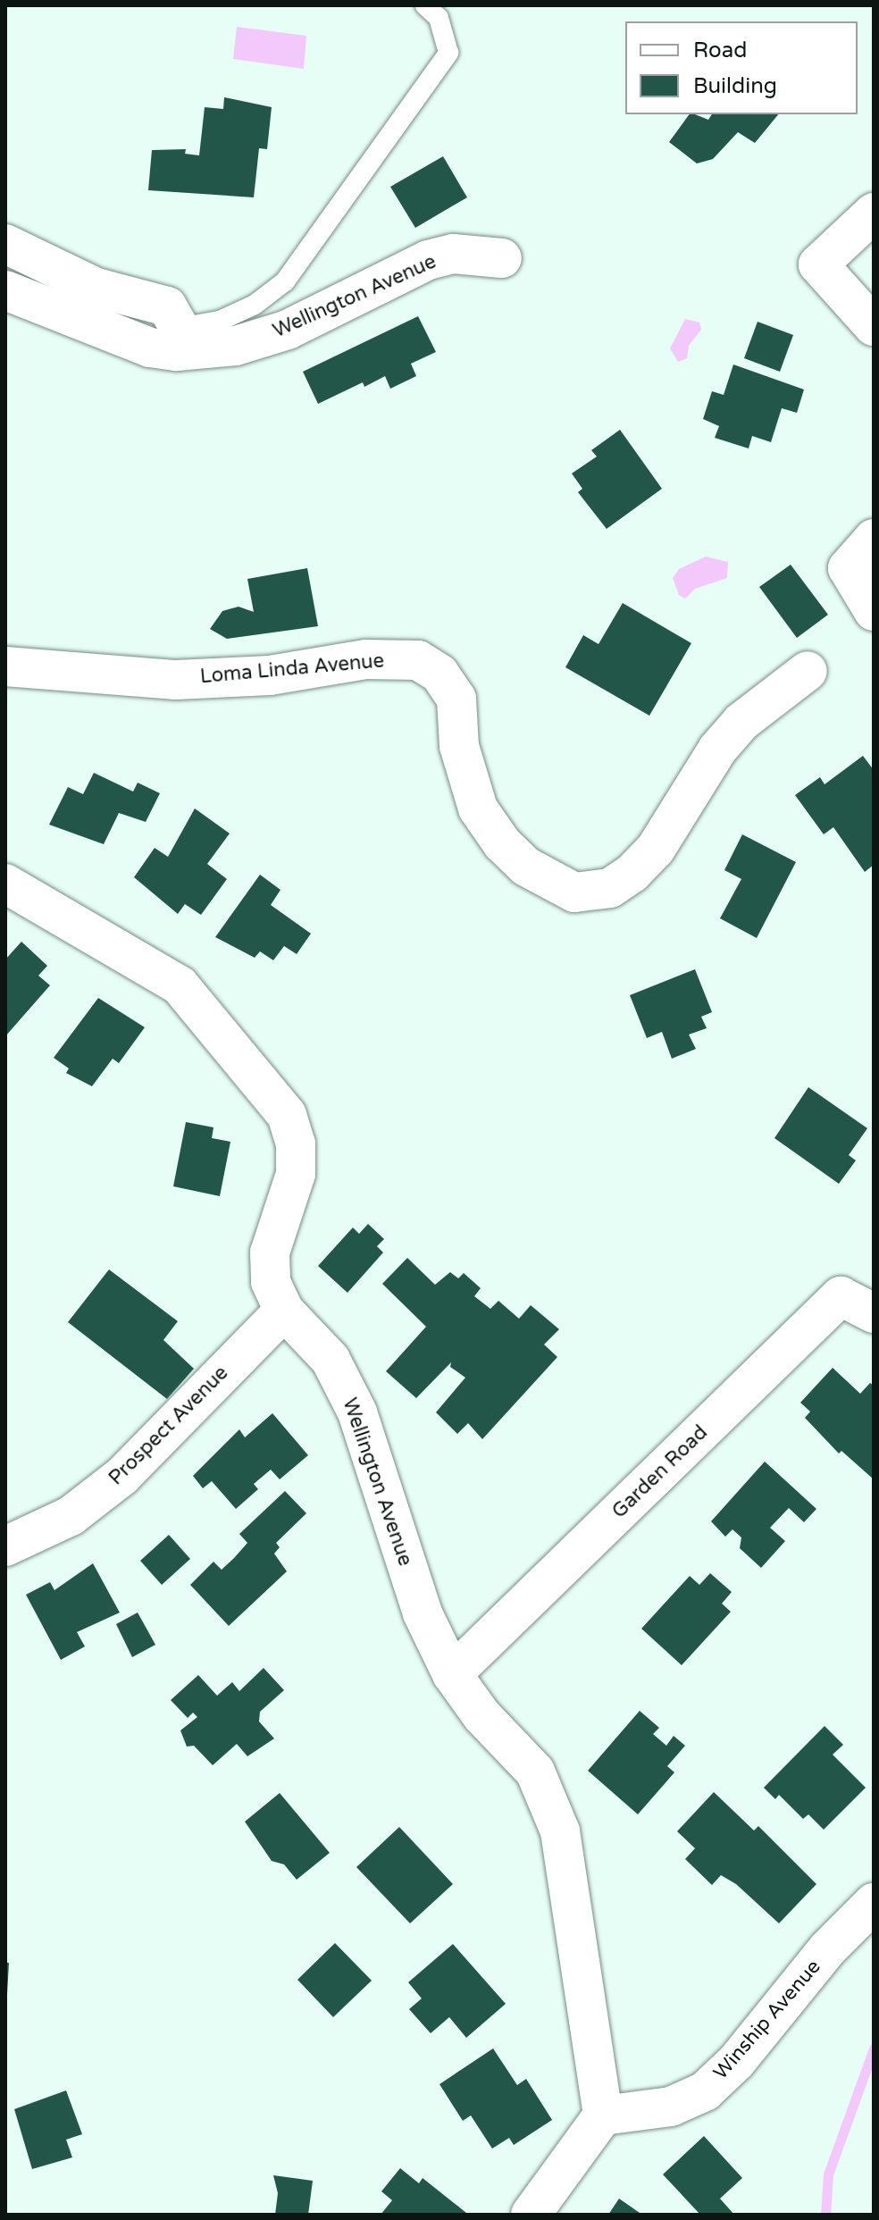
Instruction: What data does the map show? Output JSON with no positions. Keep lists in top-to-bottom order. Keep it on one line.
{"streets":{"street":["Wellington Avenue","Loma Linda Avenue","Prospect Avenue","Garden Road","Winship Avenue"]},"crossings":[["Wellington Avenue","Prospect Avenue"],["Wellington Avenue","Garden Road"],["Wellington Avenue","Winship Avenue"]],"legend":["Road","Building"]}
